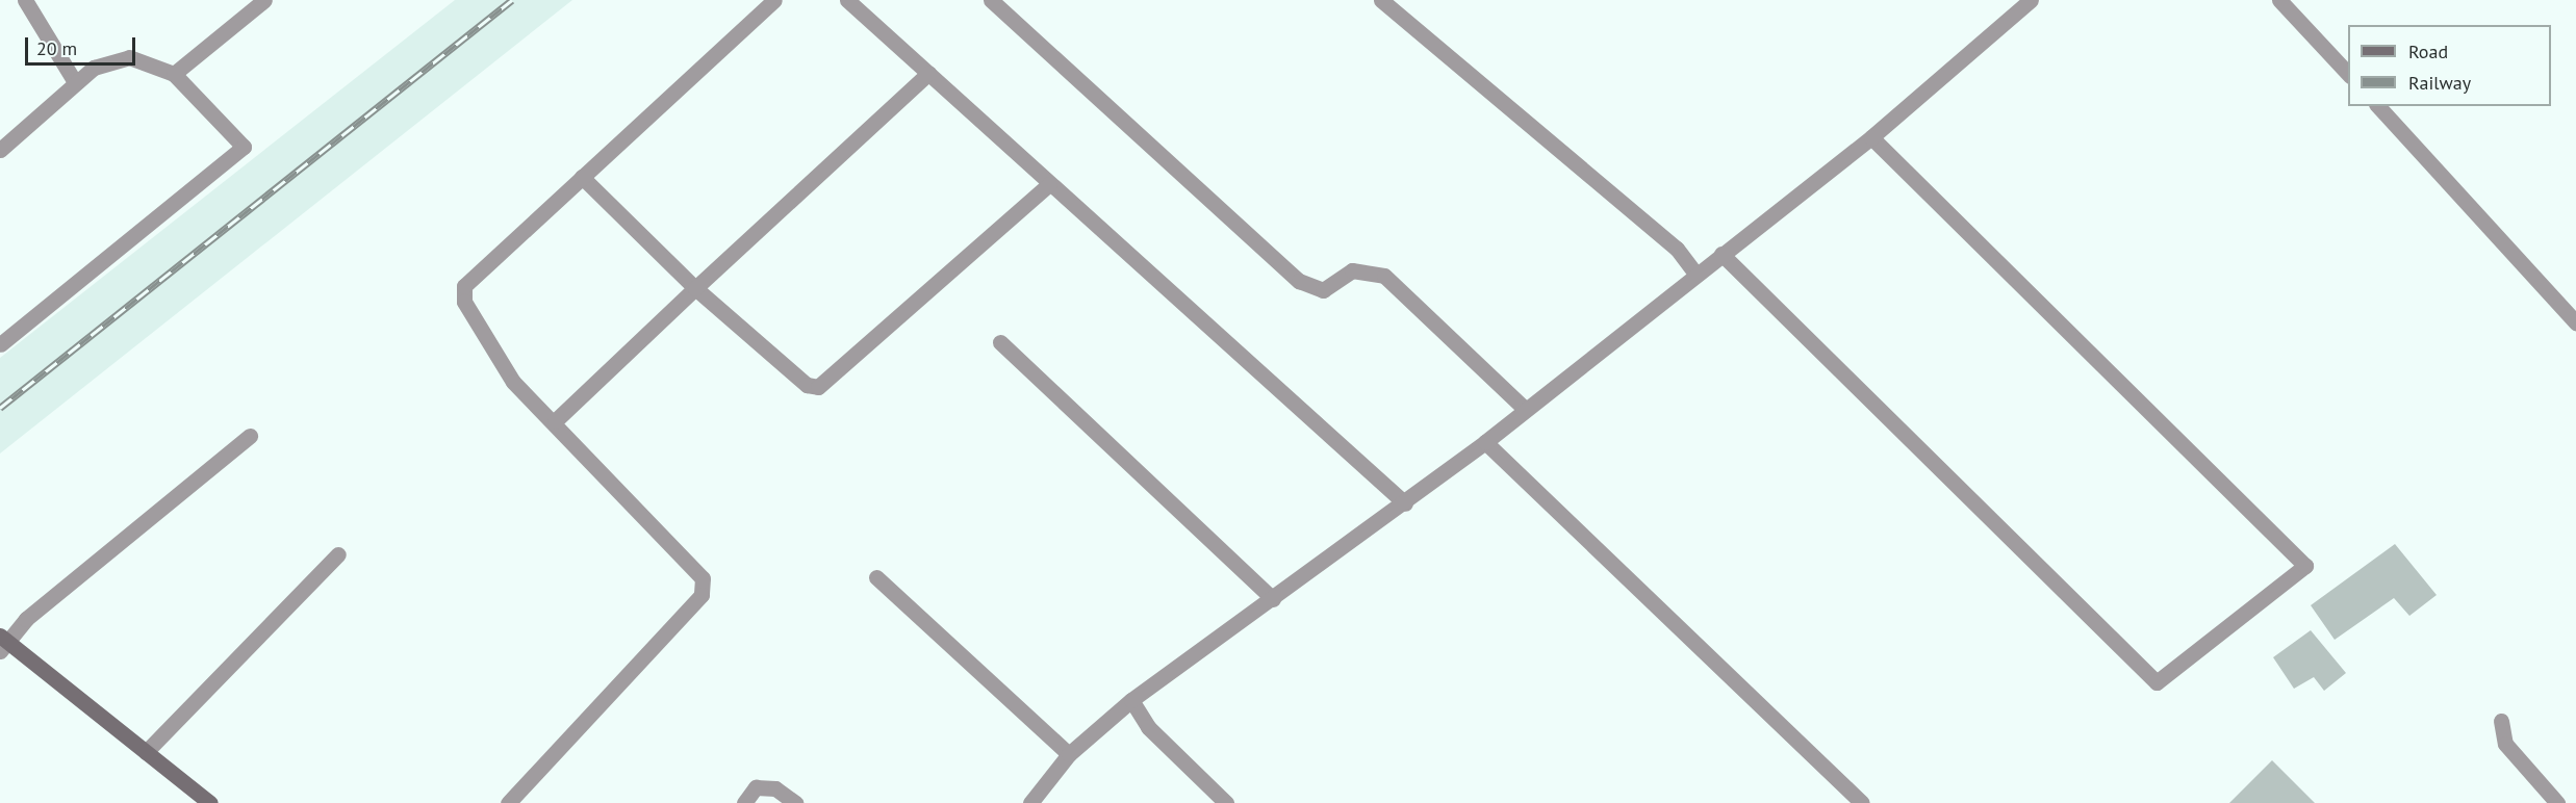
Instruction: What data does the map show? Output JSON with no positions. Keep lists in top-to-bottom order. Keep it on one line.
{"legend":["Road","Railway"],"scale_bar":"20 m"}
